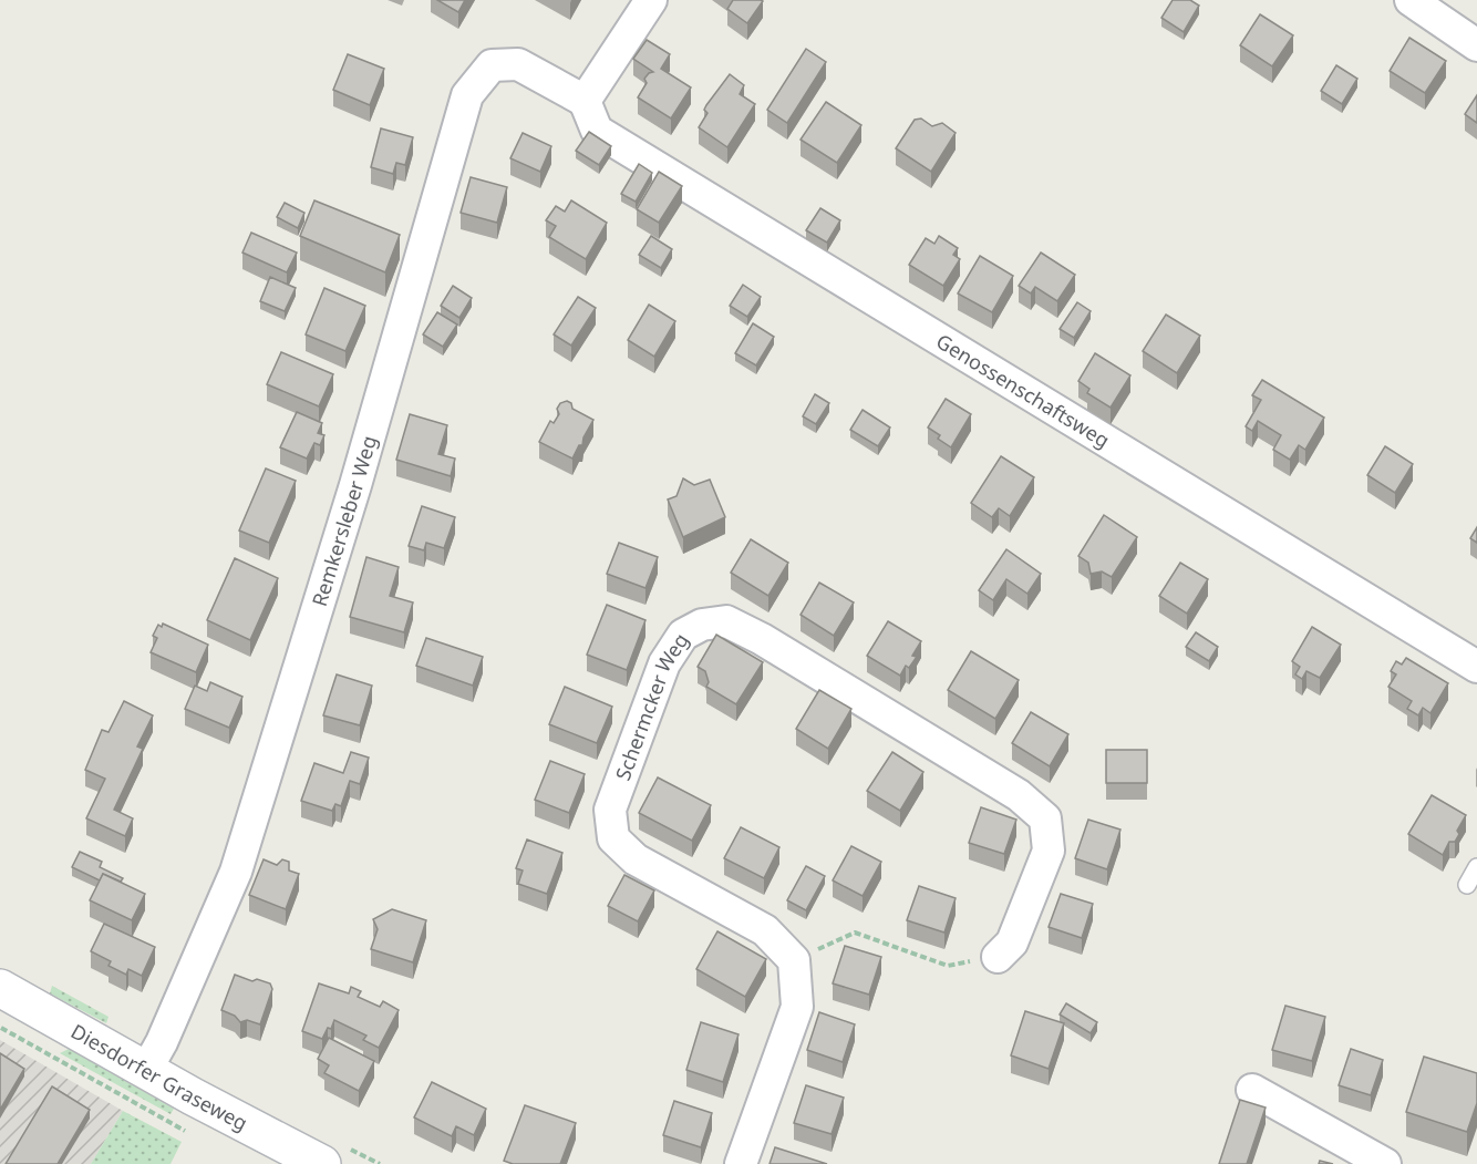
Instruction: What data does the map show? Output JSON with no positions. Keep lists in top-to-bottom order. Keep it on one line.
{"streets":{"main road":["Diesdorfer Graseweg"],"street":["Genossenschaftsweg","Remkersleber Weg","Schermcker Weg"]},"crossings":[["Genossenschaftsweg","Remkersleber Weg"],["Remkersleber Weg","Diesdorfer Graseweg"]]}
